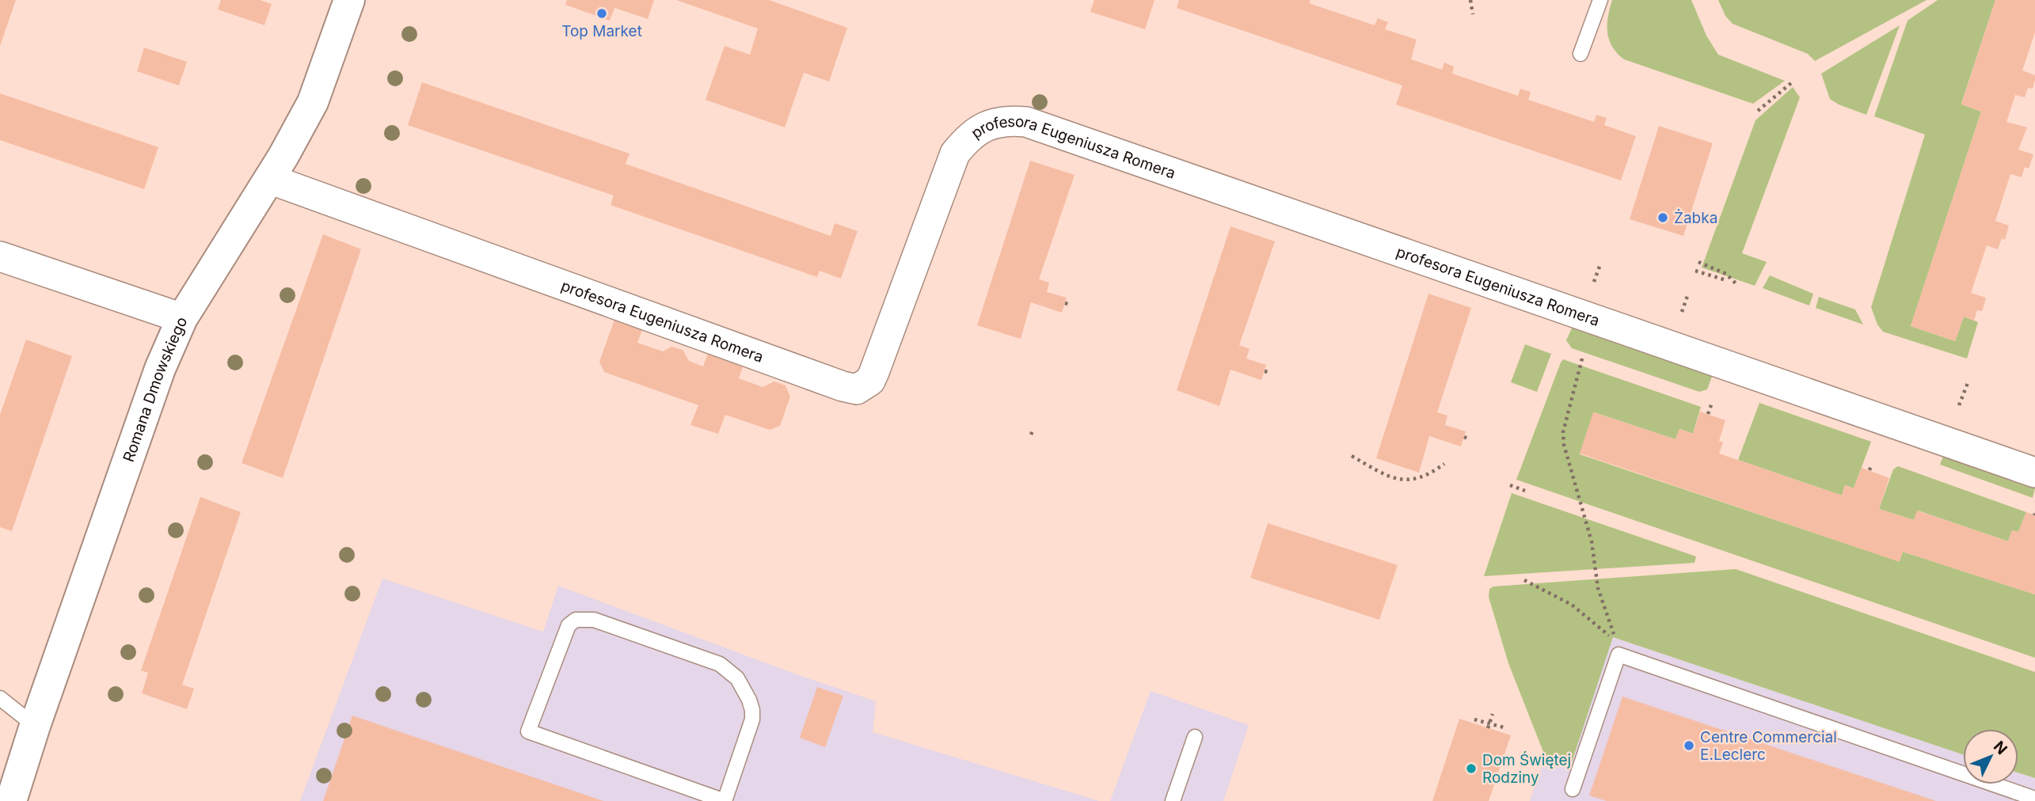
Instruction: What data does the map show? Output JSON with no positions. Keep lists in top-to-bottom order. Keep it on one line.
{"streets":{"street":["profesora Eugeniusza Romera","Romana Dmowskiego"]},"crossings":[["profesora Eugeniusza Romera","Romana Dmowskiego"]],"places":["Top Market","Żabka","Centre Commercial E.Leclerc","Dom Świętej Rodziny"],"north":"top right"}
